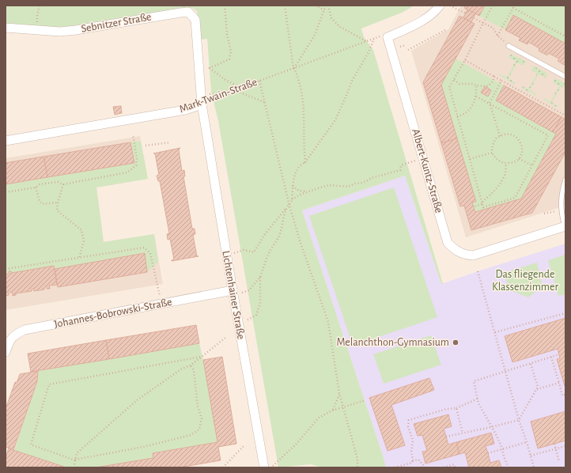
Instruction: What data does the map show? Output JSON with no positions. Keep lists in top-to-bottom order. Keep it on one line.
{"streets":{"street":["Sebnitzer Straße","Mark-Twain-Straße","Albert-Kuntz-Straße","Lichtenhainer Straße","Johannes-Bobrowski-Straße"]},"crossings":[["Sebnitzer Straße","Mark-Twain-Straße"],["Sebnitzer Straße","Lichtenhainer Straße"],["Mark-Twain-Straße","Albert-Kuntz-Straße"],["Lichtenhainer Straße","Johannes-Bobrowski-Straße"]],"parks":["Das fliegende Klassenzimmer"],"places":["Melanchthon-Gymnasium"]}
